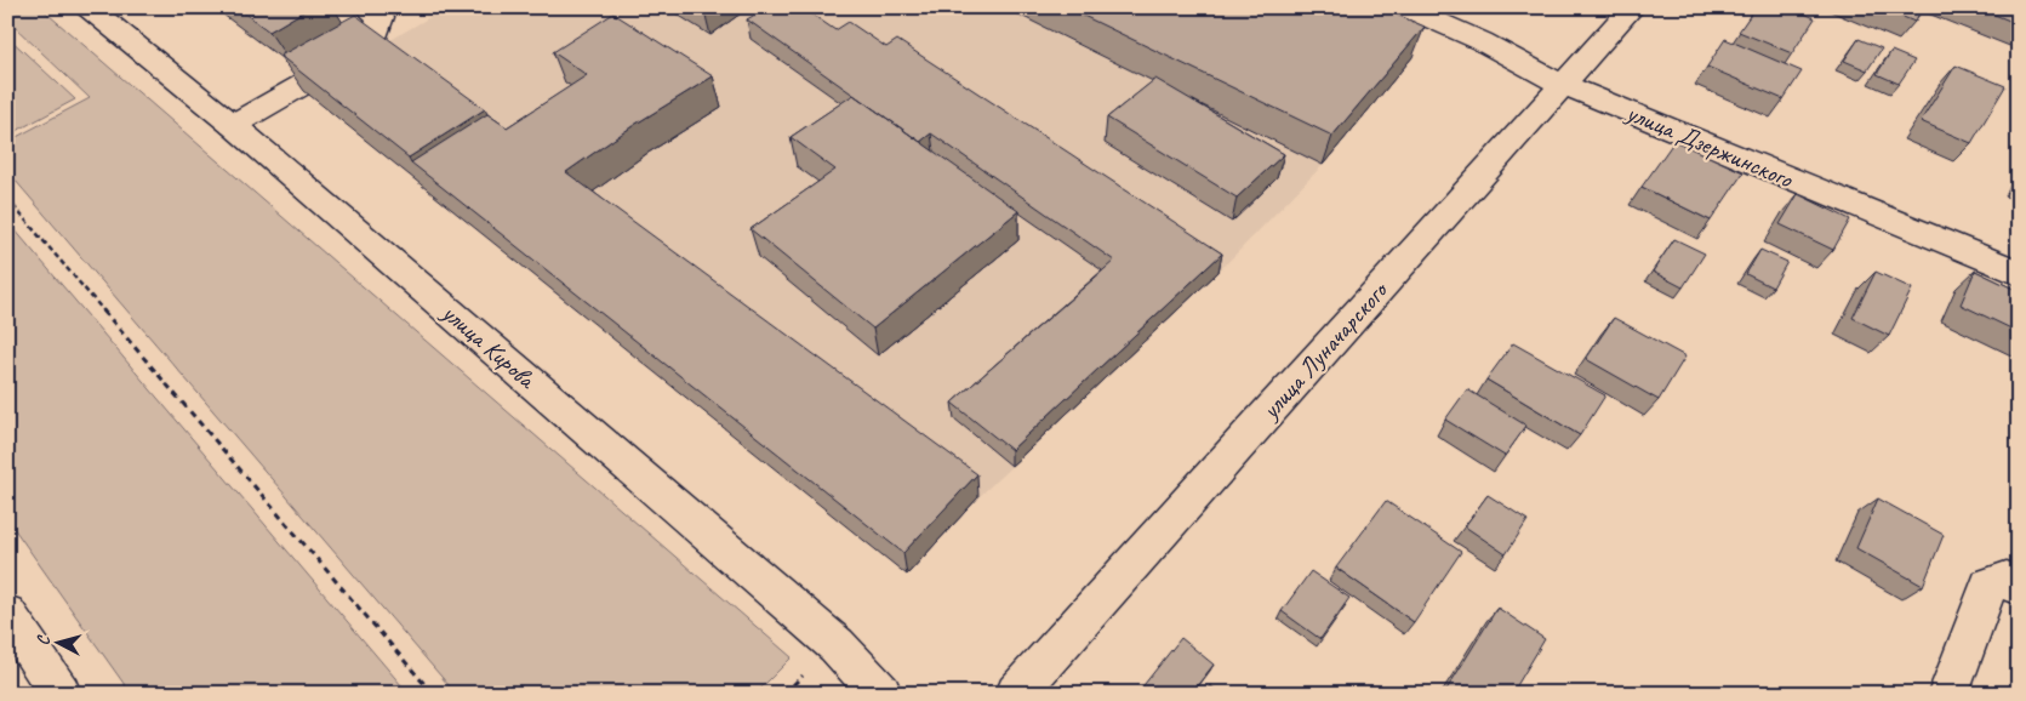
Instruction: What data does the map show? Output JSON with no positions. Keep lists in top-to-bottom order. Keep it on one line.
{"streets":{"street":["улица Дзержинского","улица Кирова","улица Луначарского"]},"crossings":[["улица Дзержинского","улица Луначарского"]],"north":"left"}
